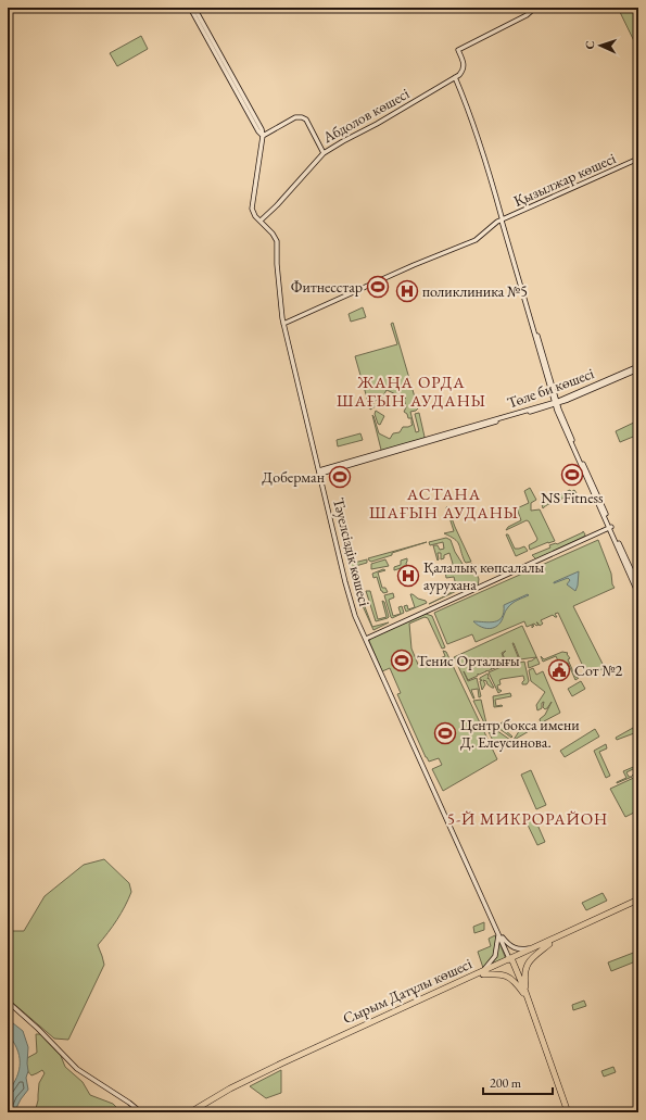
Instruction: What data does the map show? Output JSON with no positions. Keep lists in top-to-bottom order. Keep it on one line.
{"streets":{"highway":["Сырым Датұлы көшесі"],"main road":["Абдолов көшесі","Қызылжар көшесі","Төле би көшесі","Тәуелсіздік көшесі"]},"crossings":[["Абдолов көшесі","Тәуелсіздік көшесі"],["Қызылжар көшесі","Тәуелсіздік көшесі"],["Төле би көшесі","Тәуелсіздік көшесі"],["Тәуелсіздік көшесі","Сырым Датұлы көшесі"]],"districts":["ЖАҢА ОРДА ШАҒЫН АУДАНЫ","АСТАНА ШАҒЫН АУДАНЫ","5-Й МИКРОРАЙОН"],"places":{"sports":["Фитнесстар","NS Fitness","Доберман","Тенис Орталығы","Центр бокса имени Д. Елеусинова."],"hospital":["поликлиника №5","Қалалық көпсалалы аурухана"],"public building":["Сот №2"]},"scale_bar":"200 m","north":"left"}
